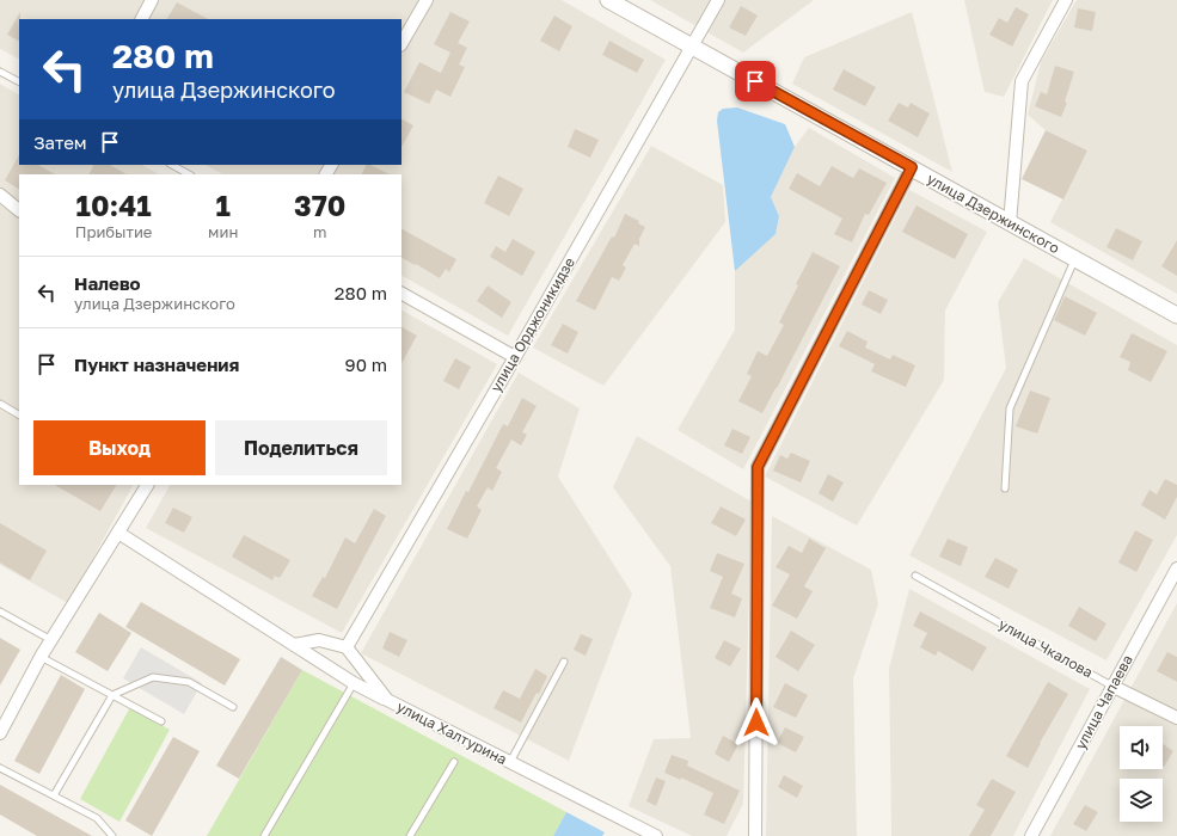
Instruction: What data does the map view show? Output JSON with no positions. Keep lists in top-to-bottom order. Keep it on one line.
{"streets":{"street":["улица Дзержинского","улица Орджоникидзе","улица Чкалова","улица Чапаева","улица Халтурина"]},"crossings":[["улица Дзержинского","улица Орджоникидзе"],["улица Орджоникидзе","улица Халтурина"],["улица Чкалова","улица Чапаева"]],"page":{"turn":["280 m","улица Дзержинского"],"then":"Затем","eta":["10:41","Прибытие","1","мин","370","m"],"list":[{"name":"Налево","note":"улица Дзержинского","value":"280 m"},{"name":"Пункт назначения","value":"90 m"}],"buttons":["Выход","Поделиться"]}}
